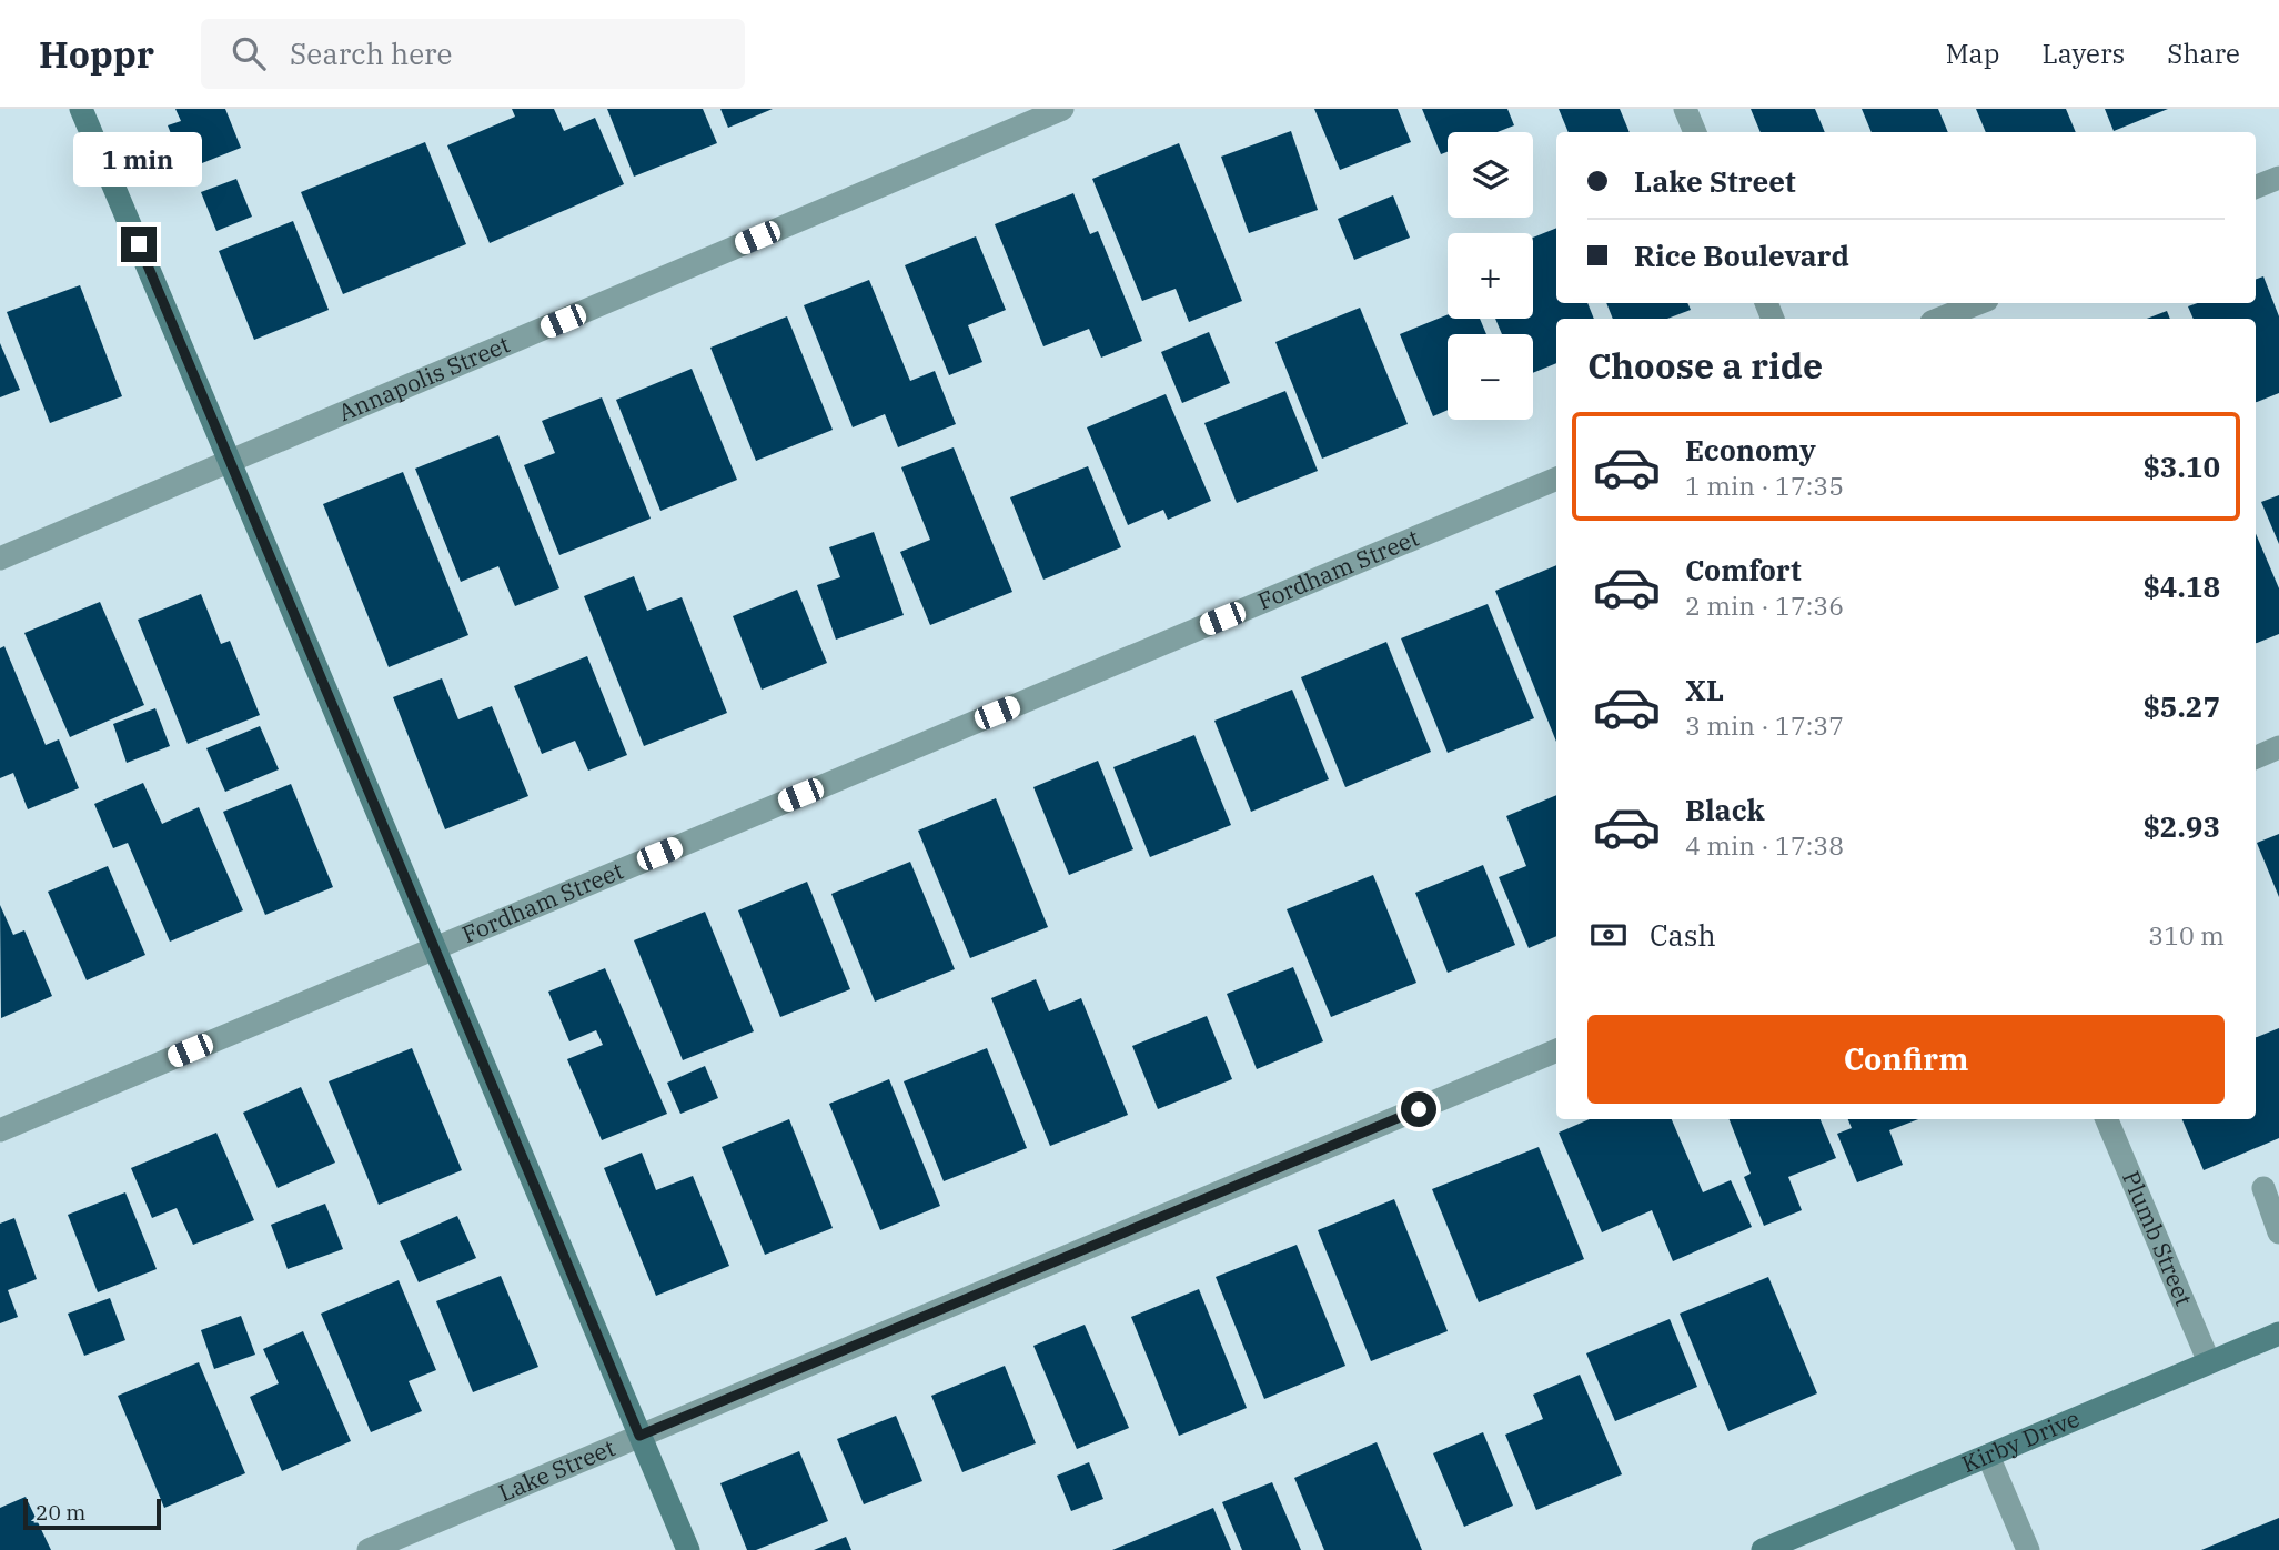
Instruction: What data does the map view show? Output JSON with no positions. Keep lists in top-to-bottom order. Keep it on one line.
{"streets":{"main road":["Kirby Drive"],"street":["Annapolis Street","Fordham Street","Plumb Street","Lake Street"]},"crossings":[["Plumb Street","Kirby Drive"]],"scale_bar":"20 m","page":{"header":"Hoppr","search":"Search here","nav":["Map","Layers","Share"],"map_buttons":["+","−"],"bubble":"1 min","banner":["Lake Street","Rice Boulevard"],"heading":"Choose a ride","list":[{"name":"Economy","note":"1 min · 17:35","value":"$3.10"},{"name":"Comfort","note":"2 min · 17:36","value":"$4.18"},{"name":"XL","note":"3 min · 17:37","value":"$5.27"},{"name":"Black","note":"4 min · 17:38","value":"$2.93"}],"pay":["Cash","310 m"],"buttons":"Confirm","scale":"20 m"}}
